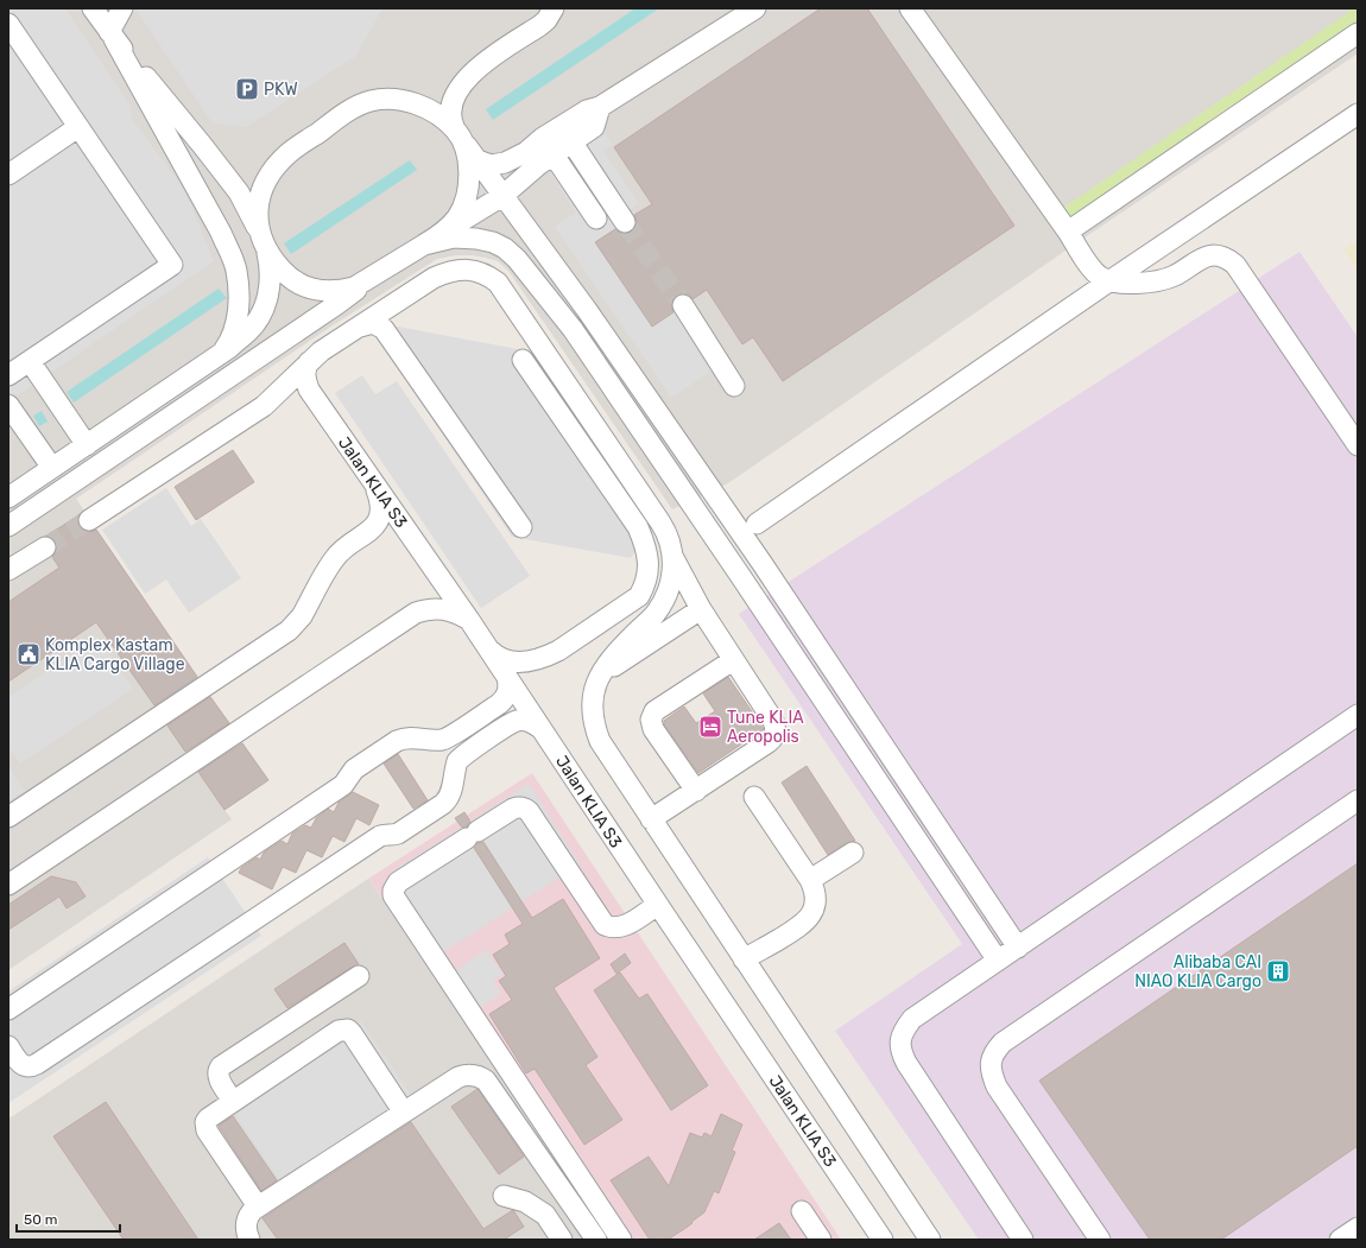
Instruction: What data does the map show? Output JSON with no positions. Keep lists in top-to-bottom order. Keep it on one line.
{"streets":{"street":["Jalan KLIA S3"]},"places":{"parking":["PKW"],"public building":["Komplex Kastam KLIA Cargo Village"],"hotel":["Tune KLIA Aeropolis"],"building":["Alibaba CAI NIAO KLIA Cargo"]},"scale_bar":"50 m"}
